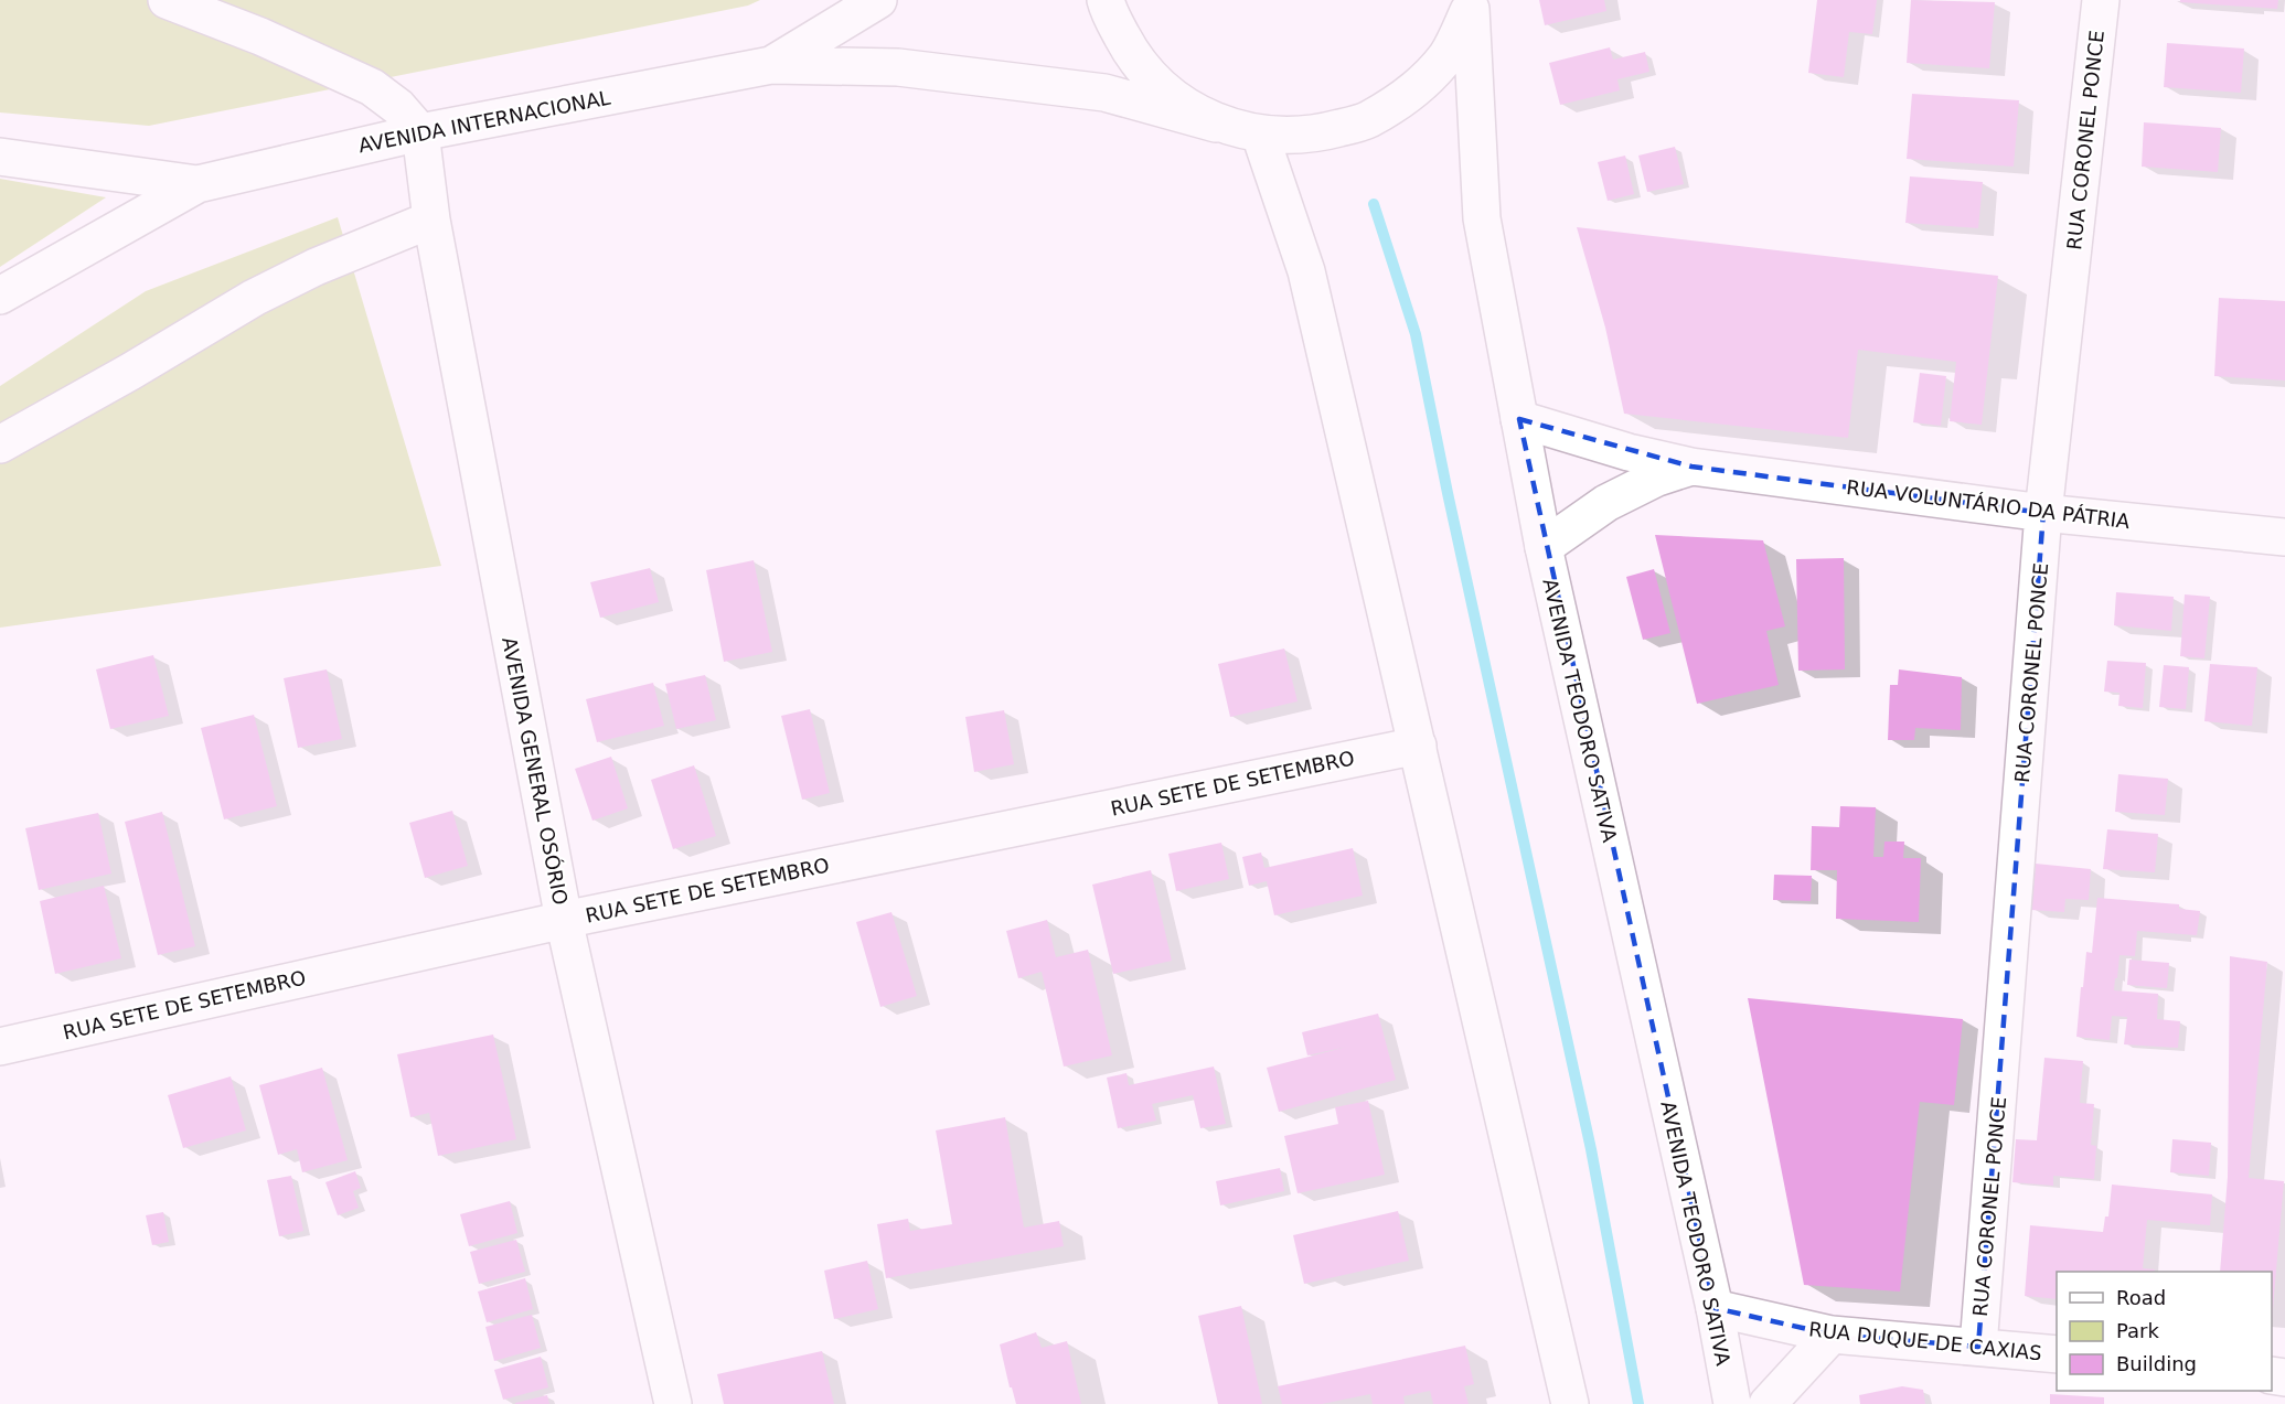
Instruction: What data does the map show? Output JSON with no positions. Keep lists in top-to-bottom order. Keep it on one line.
{"streets":{"street":["AVENIDA INTERNACIONAL","RUA CORONEL PONCE","RUA VOLUNTÁRIO DA PÁTRIA","AVENIDA TEODORO SATIVA","AVENIDA GENERAL OSÓRIO","RUA SETE DE SETEMBRO","RUA DUQUE DE CAXIAS"]},"crossings":[["AVENIDA INTERNACIONAL","AVENIDA GENERAL OSÓRIO"],["RUA CORONEL PONCE","RUA VOLUNTÁRIO DA PÁTRIA"],["RUA CORONEL PONCE","RUA DUQUE DE CAXIAS"],["RUA VOLUNTÁRIO DA PÁTRIA","AVENIDA TEODORO SATIVA"],["AVENIDA TEODORO SATIVA","RUA DUQUE DE CAXIAS"],["AVENIDA GENERAL OSÓRIO","RUA SETE DE SETEMBRO"]],"legend":["Road","Park","Building"]}
